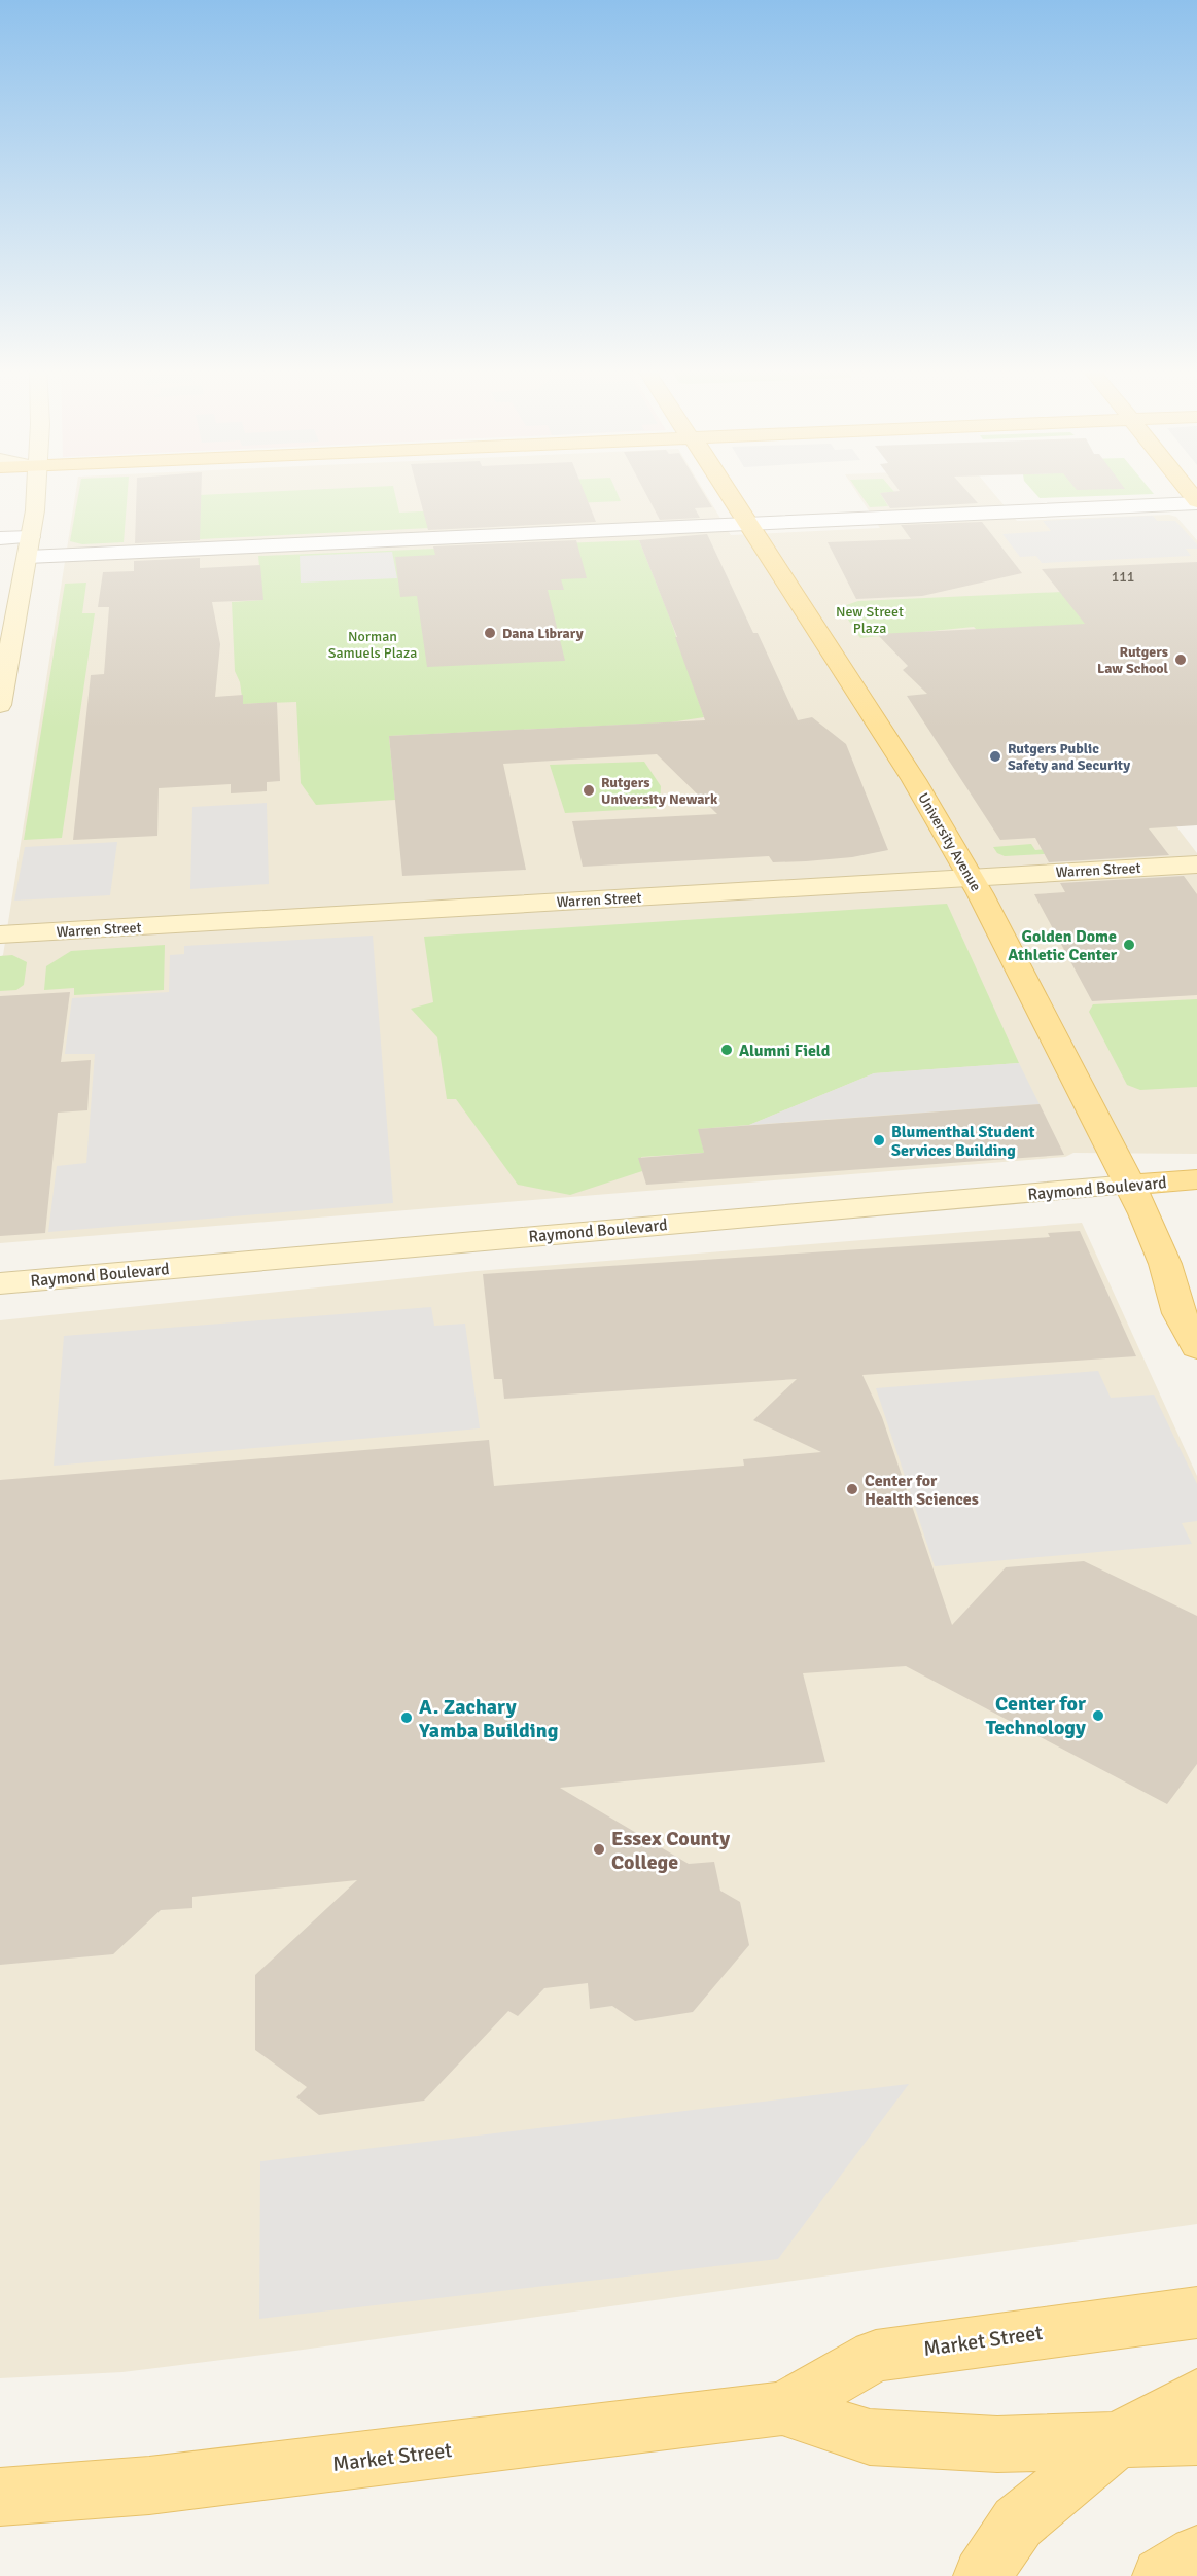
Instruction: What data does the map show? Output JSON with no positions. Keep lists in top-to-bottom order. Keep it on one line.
{"streets":{"main road":["University Avenue","Raymond Boulevard","Market Street"],"street":["Warren Street"]},"crossings":[["University Avenue","Warren Street"],["University Avenue","Raymond Boulevard"]],"parks":["New Street Plaza","Norman Samuels Plaza"],"places":["Dana Library","Rutgers Law School","Rutgers Public Safety and Security","Rutgers University Newark","Golden Dome Athletic Center","Alumni Field","Blumenthal Student Services Building","Center for Health Sciences","Center for Technology","A. Zachary Yamba Building","Essex County College"],"house_numbers":["111"]}
